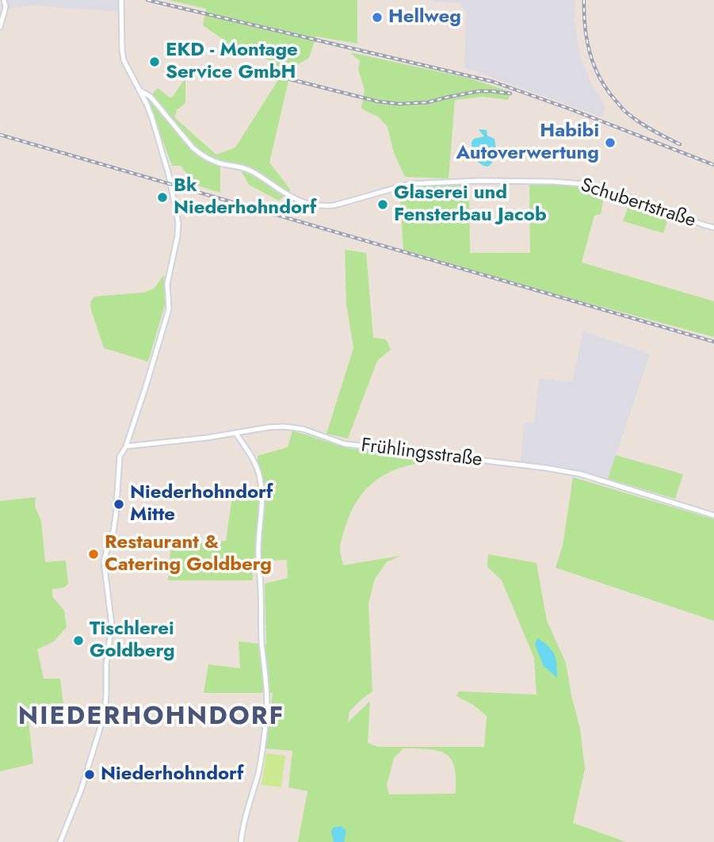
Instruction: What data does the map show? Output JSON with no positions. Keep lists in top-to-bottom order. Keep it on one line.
{"streets":{"street":["Schubertstraße","Frühlingsstraße"]},"districts":["NIEDERHOHNDORF"],"places":["Hellweg","EKD - Montage Service GmbH","Habibi Autoverwertung","Bk Niederhohndorf","Glaserei und Fensterbau Jacob","Niederhohndorf Mitte","Restaurant & Catering Goldberg","Tischlerei Goldberg","Niederhohndorf"]}
